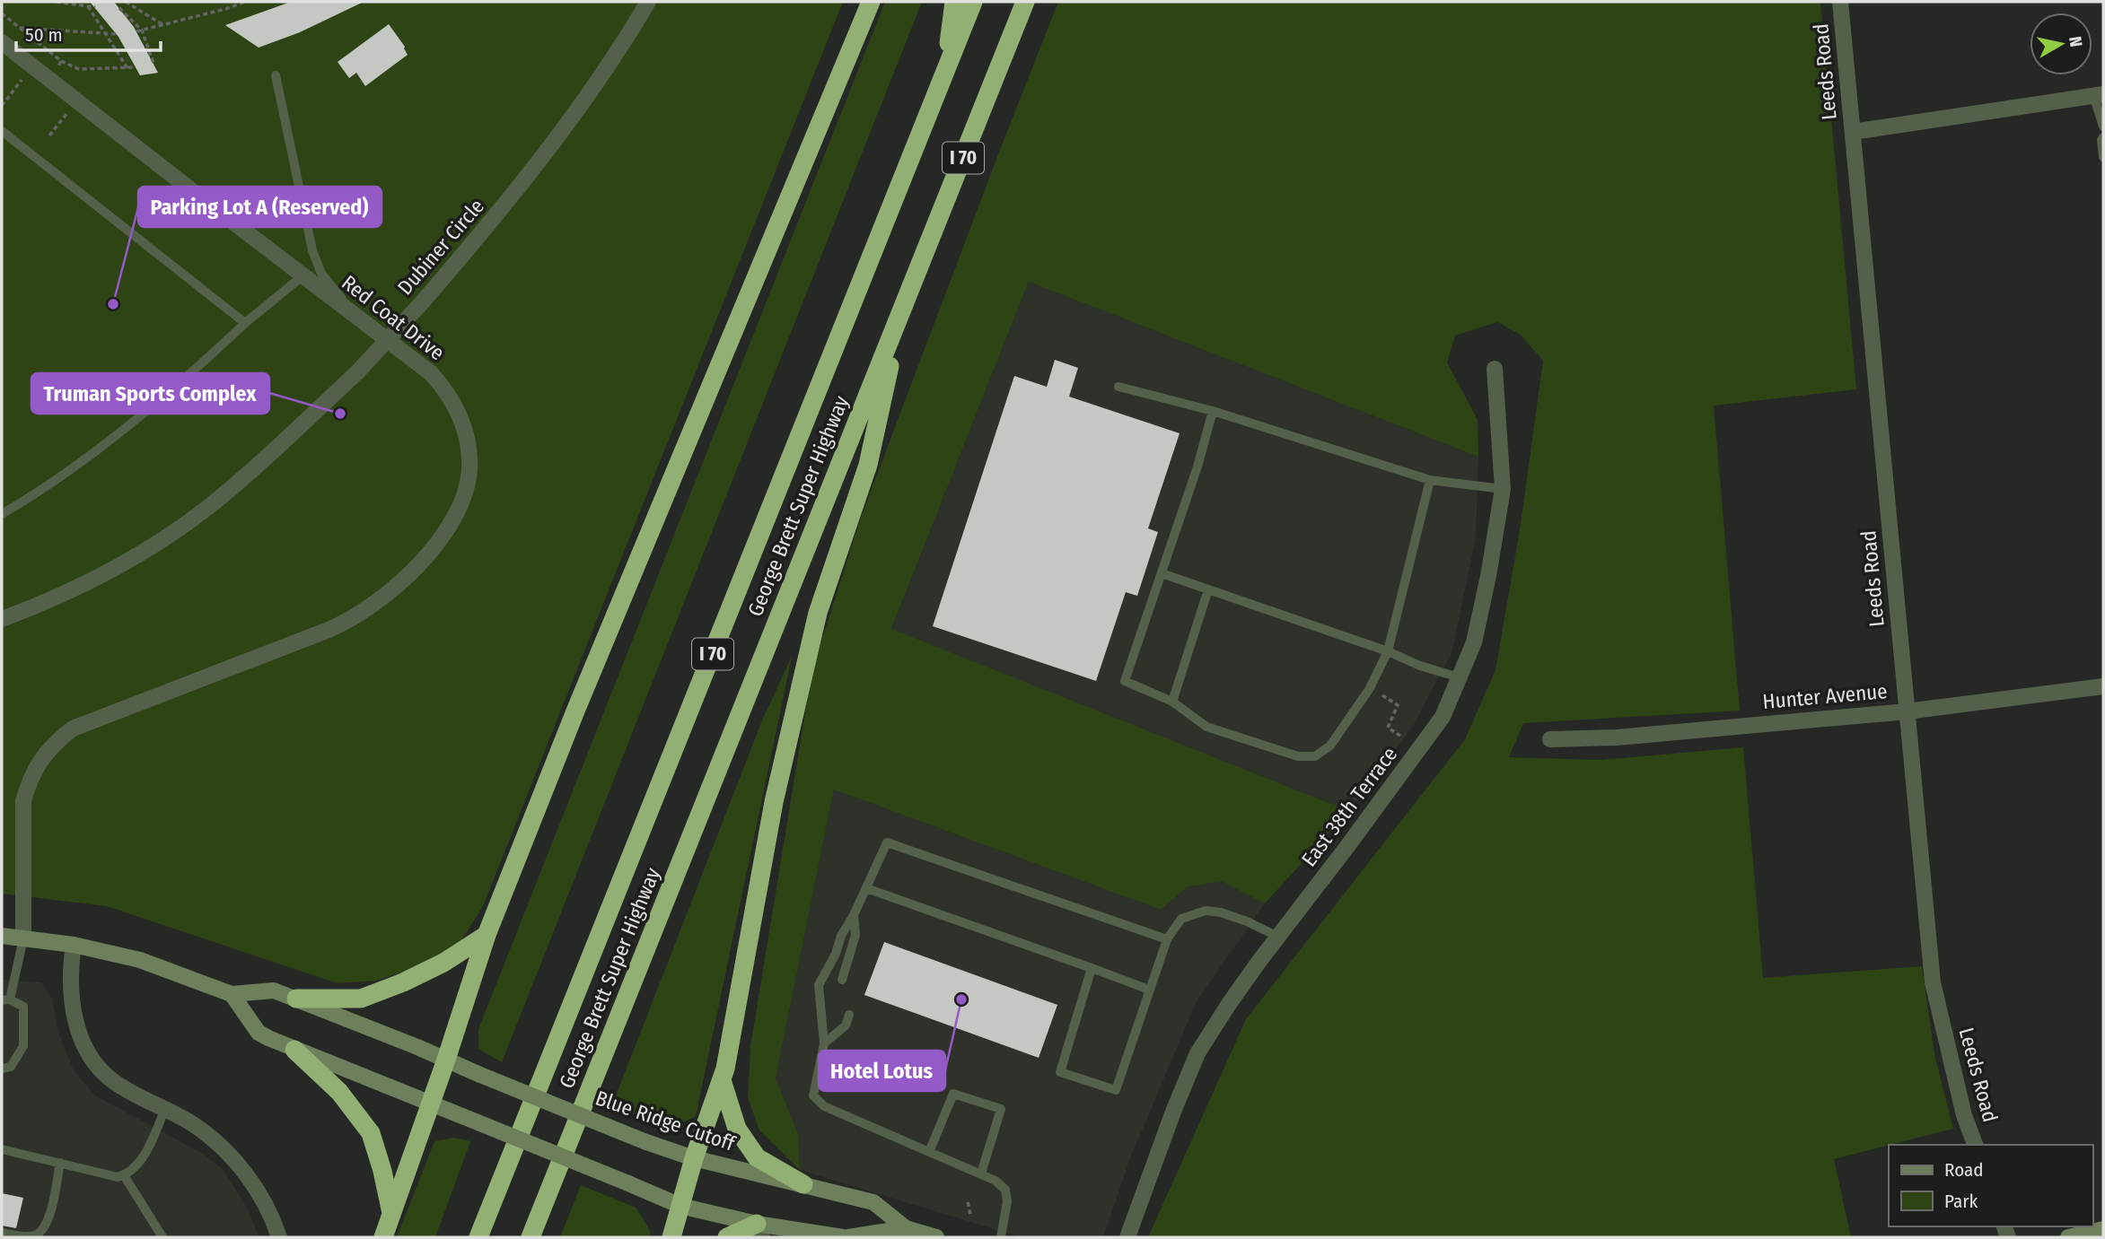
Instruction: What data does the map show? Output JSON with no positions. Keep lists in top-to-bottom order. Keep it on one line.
{"streets":{"highway":["I 70","George Brett Super Highway"],"main road":["Blue Ridge Cutoff"],"street":["Leeds Road","Dubiner Circle","Red Coat Drive","Hunter Avenue","East 38th Terrace"]},"crossings":[["Leeds Road","Hunter Avenue"],["Red Coat Drive","Blue Ridge Cutoff"]],"places":["Parking Lot A (Reserved)","Truman Sports Complex","Hotel Lotus"],"legend":["Road","Park"],"scale_bar":"50 m","north":"right"}
